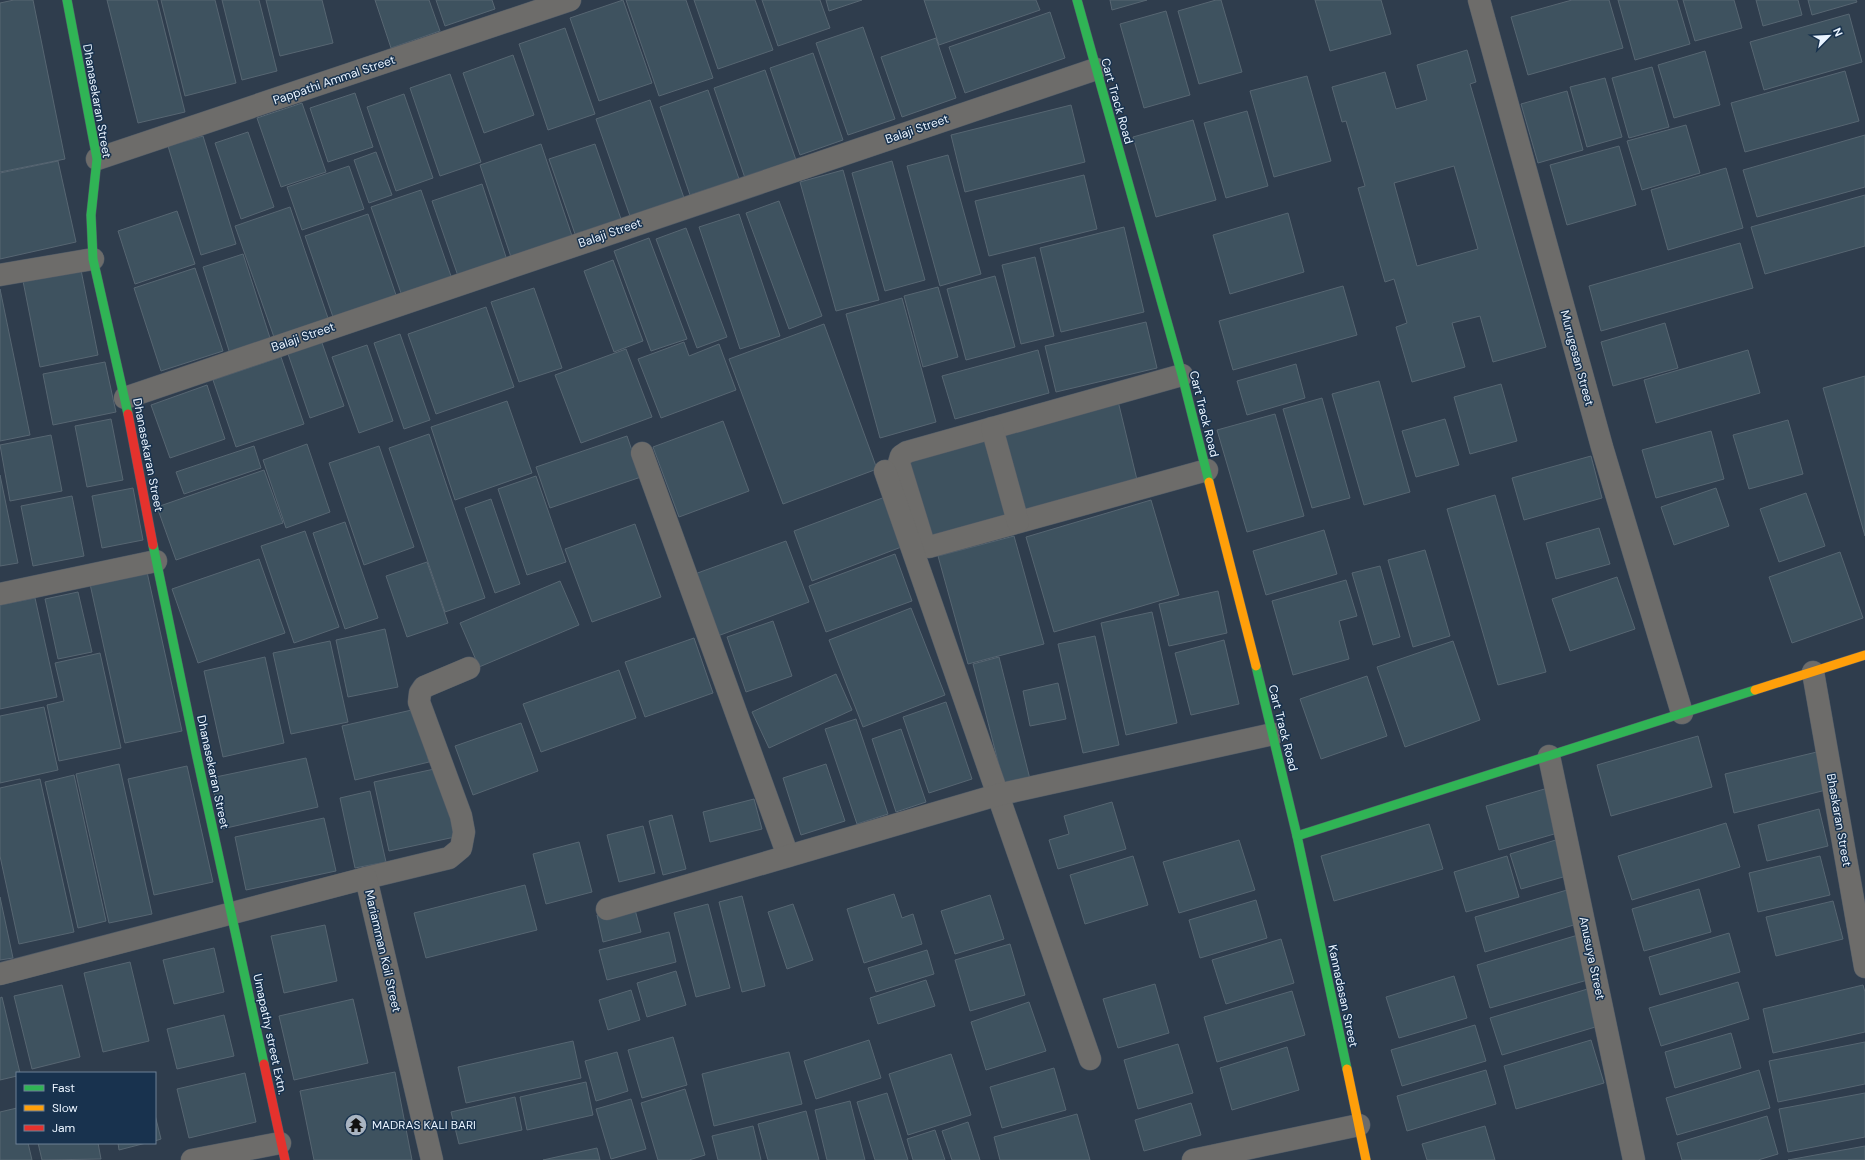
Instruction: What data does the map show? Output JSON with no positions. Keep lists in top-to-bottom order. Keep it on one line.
{"streets":{"street":["Pappathi Ammal Street","Dhanasekaran Street","Cart Track Road","Balaji Street","Murugesan Street","Bhaskaran Street","Mariamman Koil Street","Anusuya Street","Kannadasan Street","Umapathy street Extn."]},"crossings":[["Pappathi Ammal Street","Dhanasekaran Street"],["Dhanasekaran Street","Balaji Street"],["Dhanasekaran Street","Mariamman Koil Street"],["Dhanasekaran Street","Umapathy street Extn."],["Cart Track Road","Balaji Street"],["Cart Track Road","Kannadasan Street"],["Mariamman Koil Street","Umapathy street Extn."]],"places":{"temple":["MADRAS KALI BARI"]},"legend":["Fast","Slow","Jam"],"north":"top right"}
